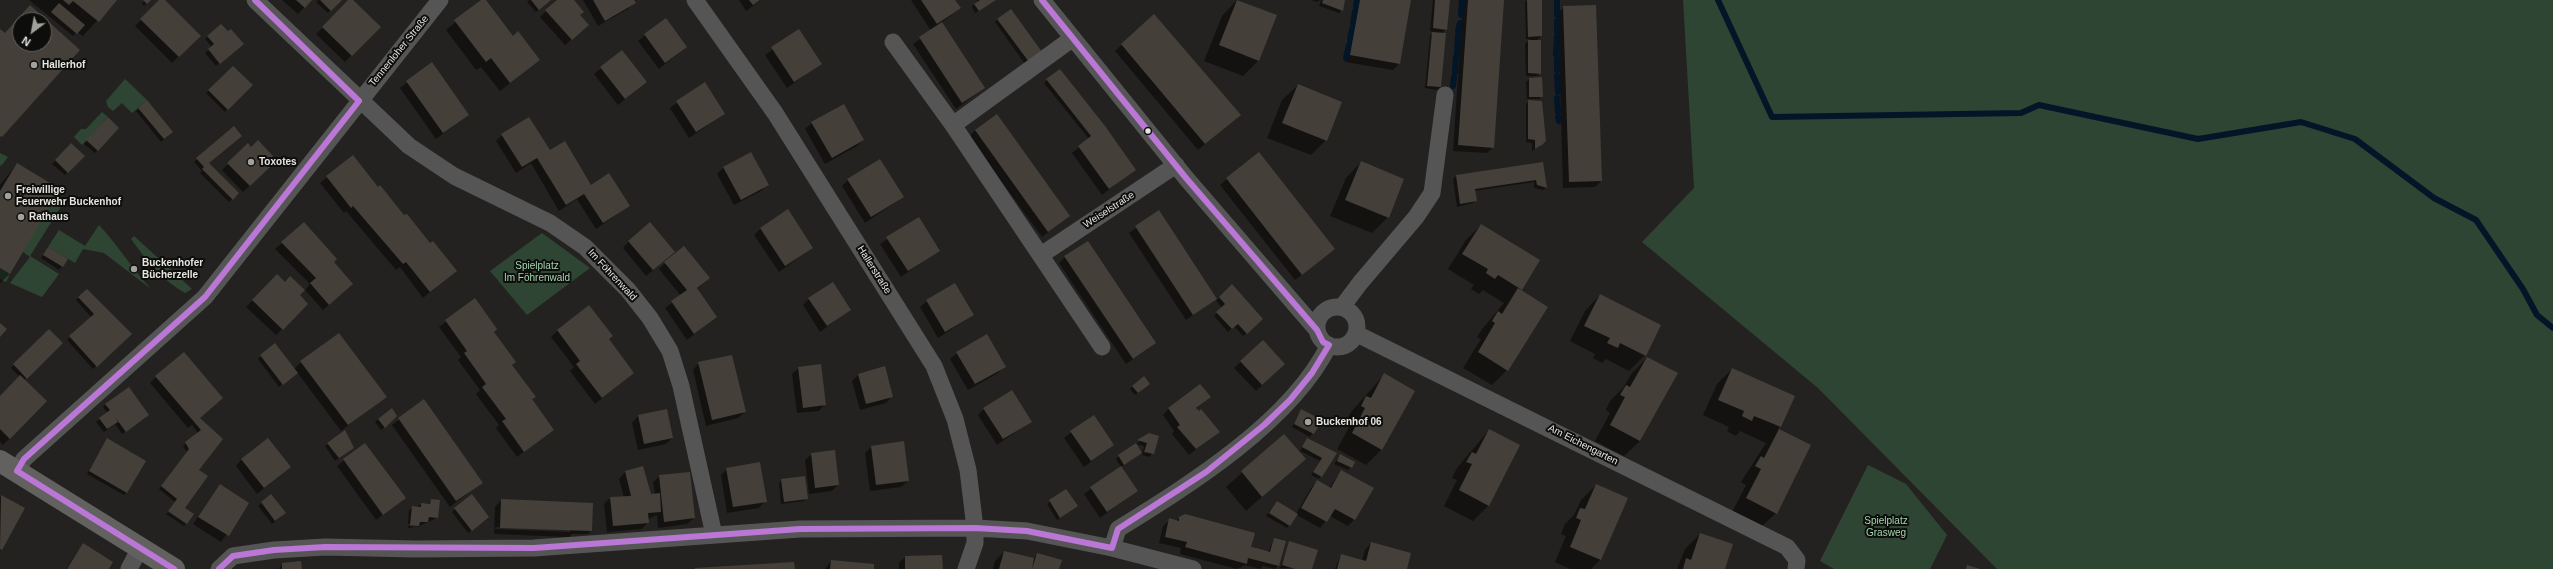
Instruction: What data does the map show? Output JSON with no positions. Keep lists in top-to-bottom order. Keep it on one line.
{"streets":{"street":["Tennenloher Straße","Weiselstraße","Hallerstraße","Im Föhrenwald","Am Eichengarten"]},"crossings":[["Tennenloher Straße","Im Föhrenwald"]],"parks":["Spielplatz Im Föhrenwald","Spielplatz Grasweg"],"places":["Hallerhof","Toxotes","Freiwillige Feuerwehr Buckenhof","Rathaus","Buckenhofer Bücherzelle","Buckenhof 06"],"north":"bottom left"}
